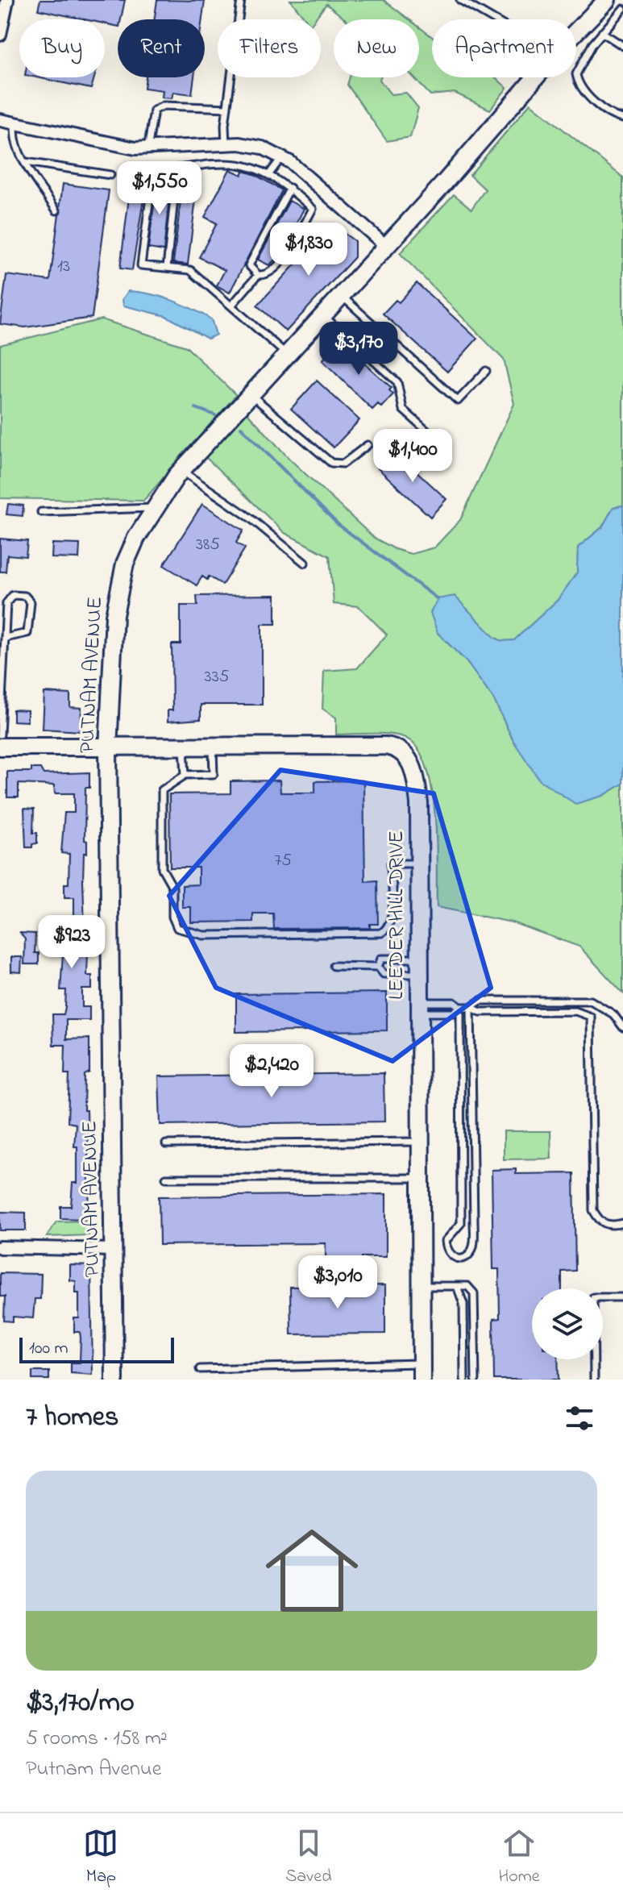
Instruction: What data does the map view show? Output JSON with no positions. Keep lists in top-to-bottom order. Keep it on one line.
{"streets":{"main road":["PUTNAM AVENUE","LEEDER HILL DRIVE"]},"crossings":[["PUTNAM AVENUE","LEEDER HILL DRIVE"]],"house_numbers":["13","385","335","75"],"scale_bar":"100 m","page":{"chip":["Buy","Rent","Filters","New","Apartment"],"price":["$1,550","$1,830","$3,170","$1,400","$923","$2,420","$3,010"],"scale":"100 m","heading":"7 homes","list":[{"name":"$3,170/mo","note":"5 rooms · 158 m² · Putnam Avenue"}],"tabs":["Map","Saved","Home"]}}
